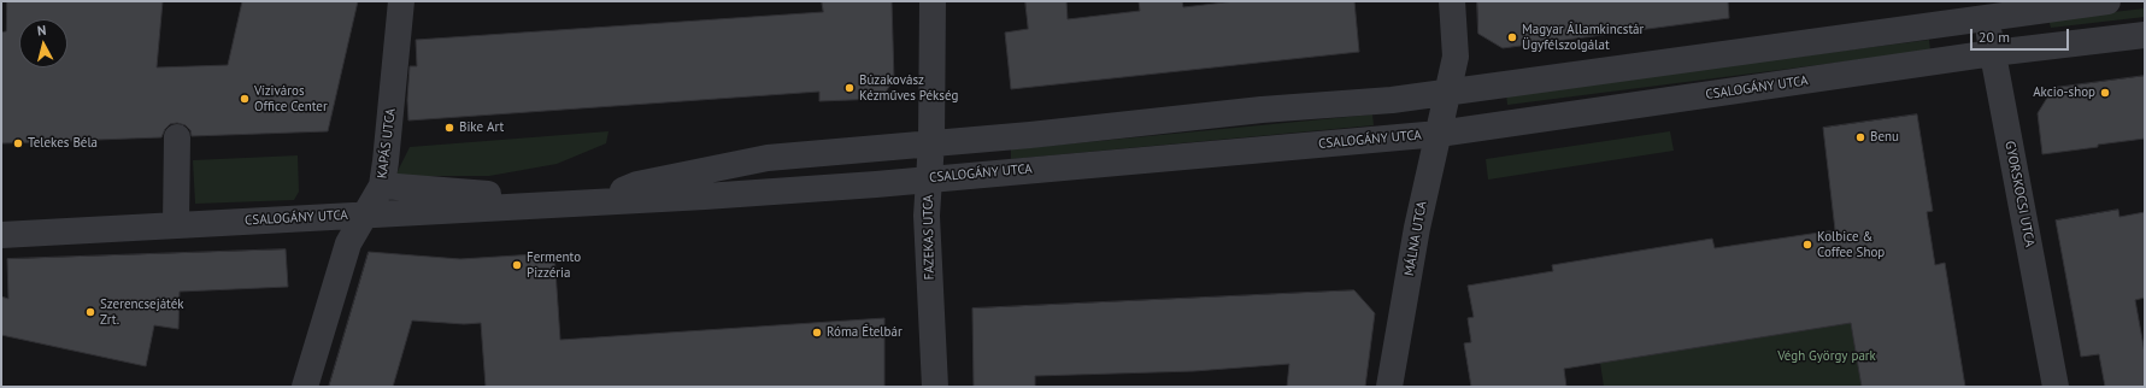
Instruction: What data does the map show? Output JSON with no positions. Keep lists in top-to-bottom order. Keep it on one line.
{"streets":{"street":["CSALOGÁNY UTCA","KAPÁS UTCA","GYORSKOCSI UTCA","FAZEKAS UTCA","MÁLNA UTCA"]},"crossings":[["CSALOGÁNY UTCA","KAPÁS UTCA"],["CSALOGÁNY UTCA","GYORSKOCSI UTCA"],["CSALOGÁNY UTCA","FAZEKAS UTCA"],["CSALOGÁNY UTCA","MÁLNA UTCA"]],"parks":["Végh György park"],"places":["Magyar Államkincstár Ügyfélszolgálat","Búzakovász Kézműves Pékség","Akcio-shop","Víziváros Office Center","Bike Art","Benu","Telekes Béla","Kolbice & Coffee Shop","Fermento Pizzéria","Szerencsejáték Zrt.","Róma Ételbár"],"scale_bar":"20 m","north":"top"}
